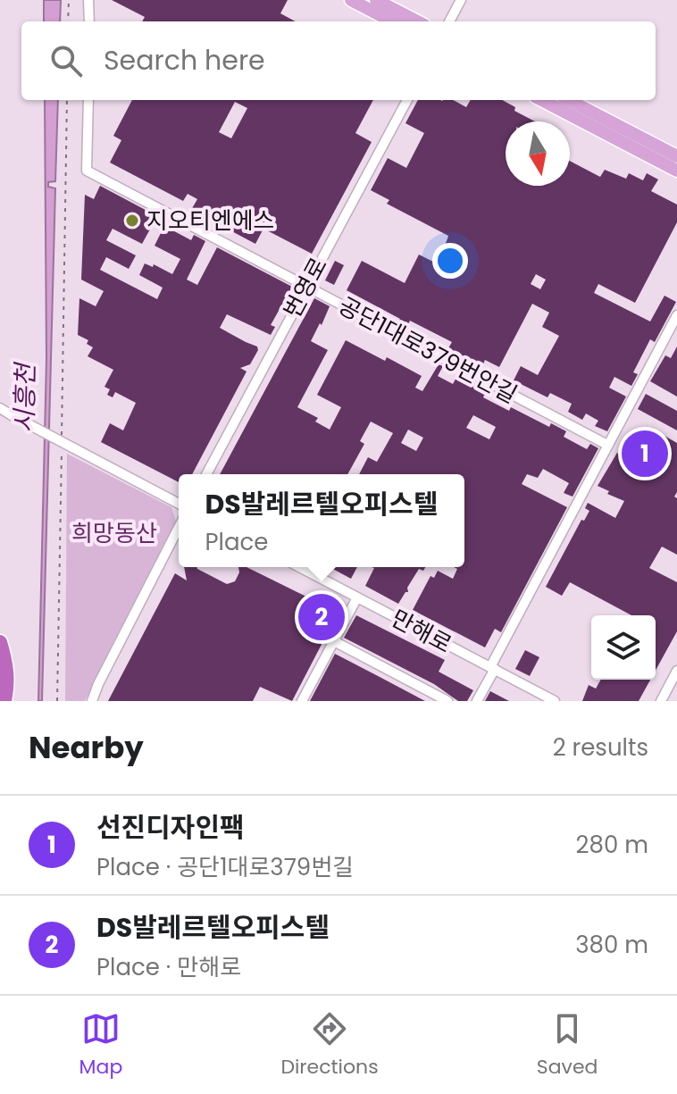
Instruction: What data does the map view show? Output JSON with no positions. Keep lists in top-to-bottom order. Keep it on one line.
{"streets":{"street":["번영로","공단1대로379번안길","만해로"]},"crossings":[["번영로","공단1대로379번안길"]],"water":["시흥천"],"parks":["희망동산"],"places":["지오티엔에스"],"north":"bottom","page":{"search":"Search here","pins":["1","2"],"popup":["DS발레르텔오피스텔","Place"],"heading":["Nearby","2 results"],"list":[{"mark":"1","name":"선진디자인팩","note":"Place · 공단1대로379번길","value":"280 m"},{"mark":"2","name":"DS발레르텔오피스텔","note":"Place · 만해로","value":"380 m"}],"nav":["Map","Directions","Saved"]}}
